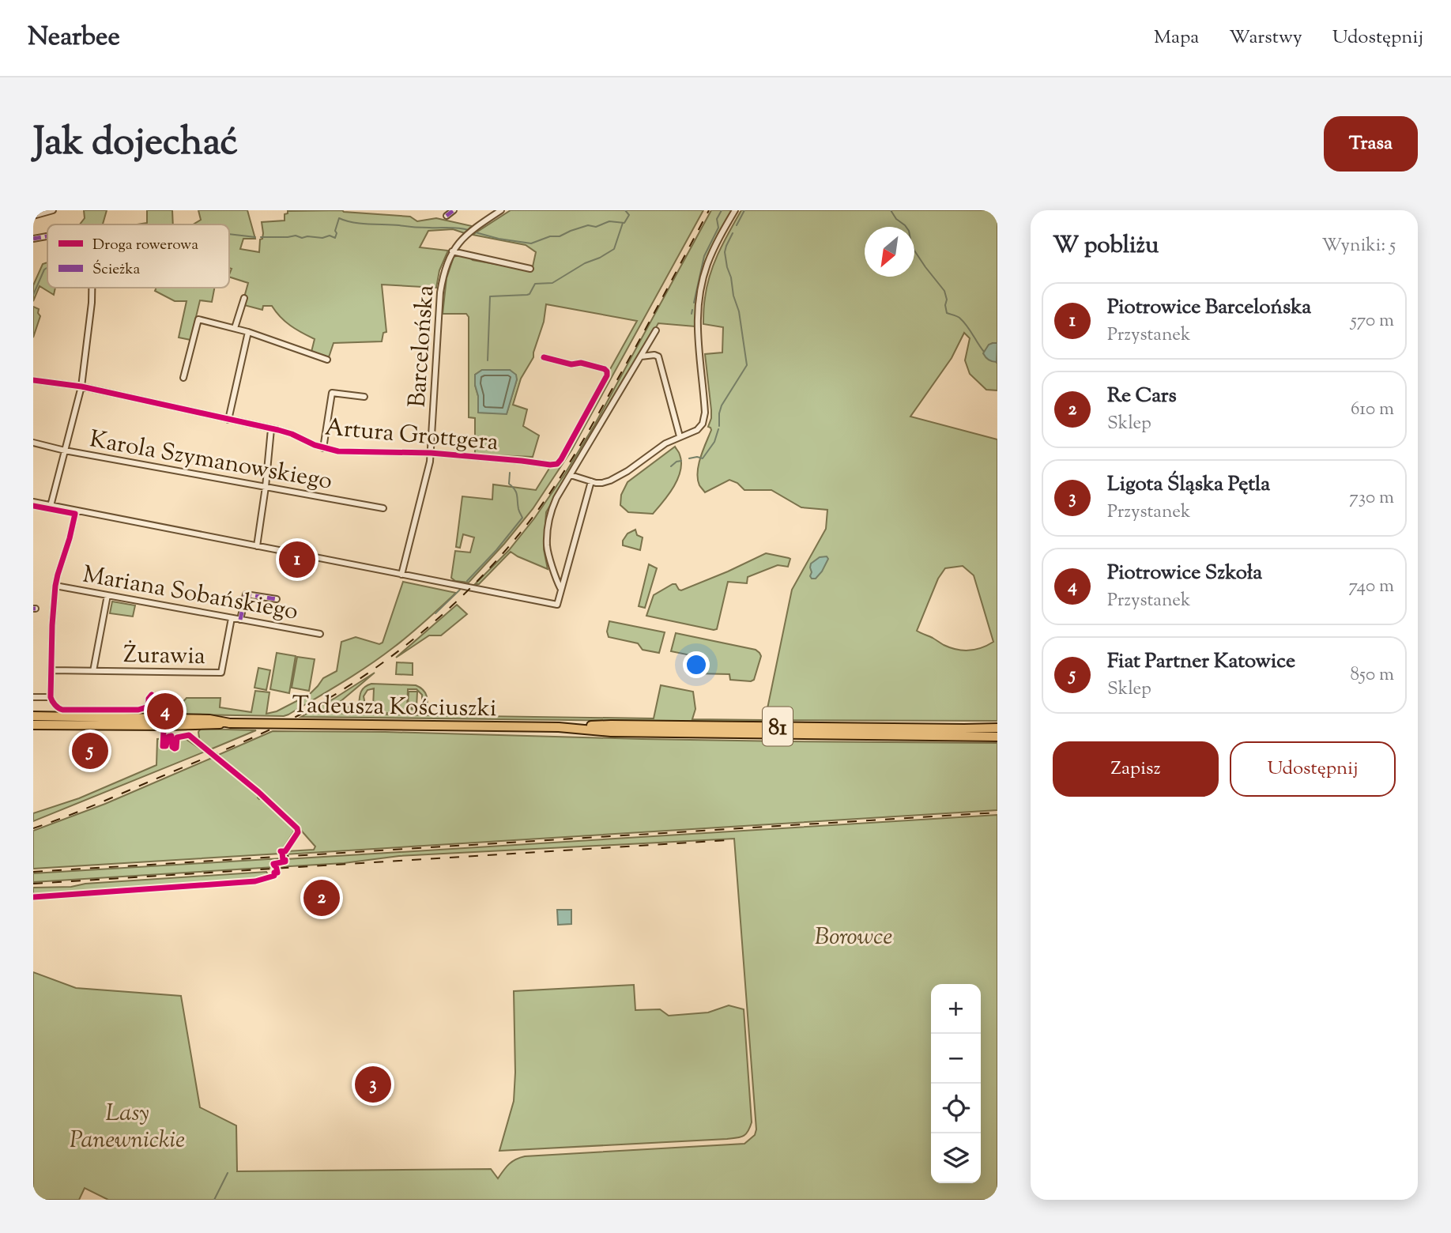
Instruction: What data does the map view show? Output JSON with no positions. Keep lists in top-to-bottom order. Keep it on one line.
{"streets":{"main road":["Tadeusza Kościuszki","81"],"street":["Barcelońska","Artura Grottgera","Karola Szymanowskiego","Mariana Sobańskiego","Żurawia"]},"crossings":[["Barcelońska","Artura Grottgera"],["Mariana Sobańskiego","Żurawia"]],"parks":["Borowce","Lasy Panewnickie"],"legend":["Droga rowerowa","Ścieżka"],"north":"bottom left","page":{"header":"Nearbee","nav":["Mapa","Warstwy","Udostępnij"],"title":"Jak dojechać","buttons":["Trasa",["Zapisz","Udostępnij"]],"heading":["W pobliżu","Wyniki: 5"],"list":[{"mark":"1","name":"Piotrowice Barcelońska","note":"Przystanek","value":"570 m"},{"mark":"2","name":"Re Cars","note":"Sklep","value":"610 m"},{"mark":"3","name":"Ligota Śląska Pętla","note":"Przystanek","value":"730 m"},{"mark":"4","name":"Piotrowice Szkoła","note":"Przystanek","value":"740 m"},{"mark":"5","name":"Fiat Partner Katowice","note":"Sklep","value":"850 m"}],"pins":["1","4","5","2","3"],"map_buttons":["+","−"]}}
